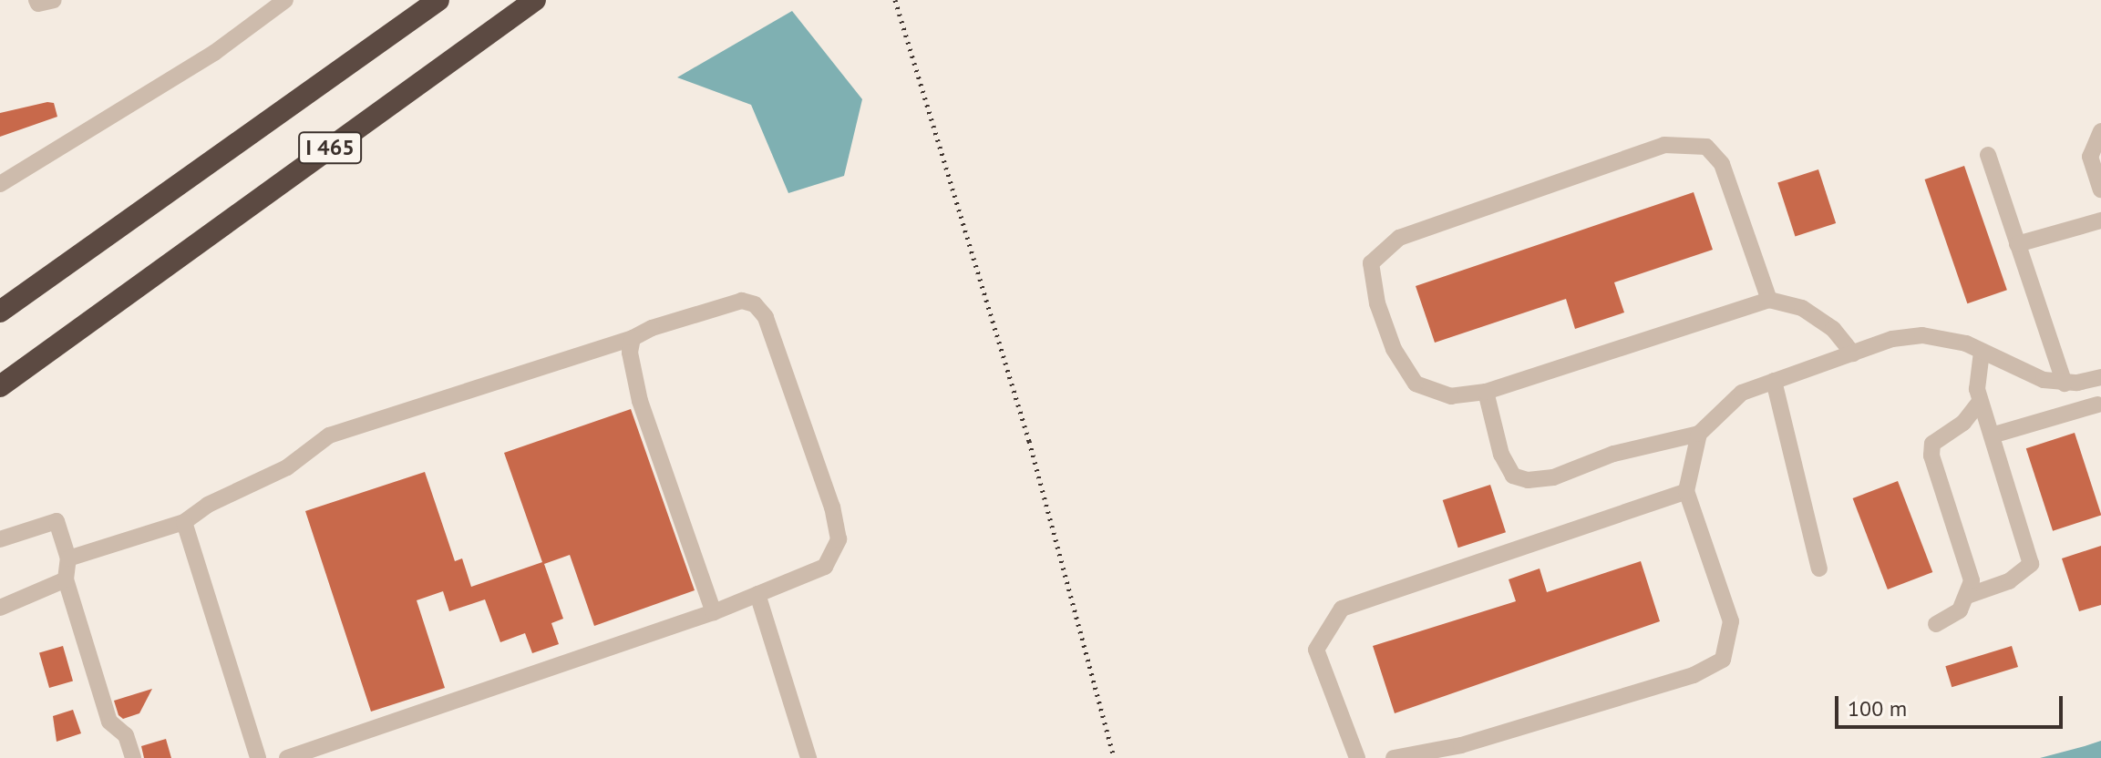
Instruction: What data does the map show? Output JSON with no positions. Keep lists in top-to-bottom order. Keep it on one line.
{"streets":{"highway":["I 465"]},"scale_bar":"100 m"}
